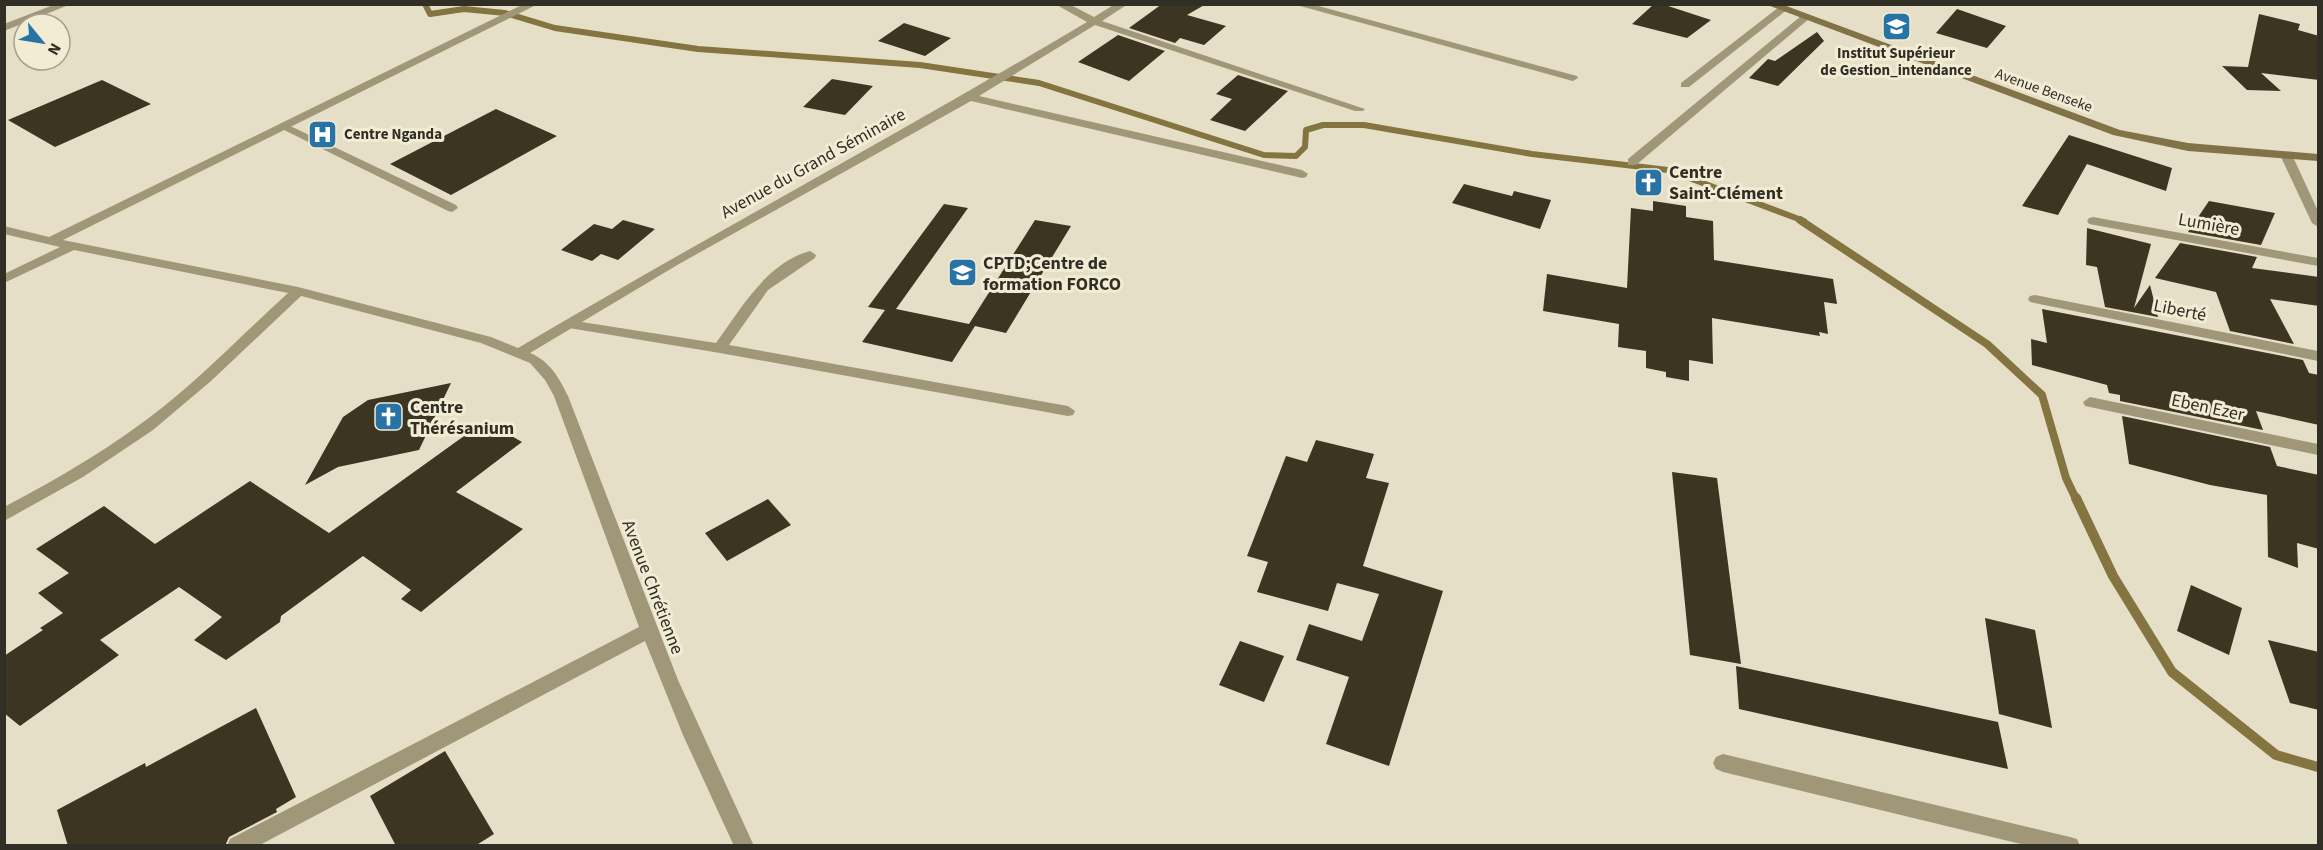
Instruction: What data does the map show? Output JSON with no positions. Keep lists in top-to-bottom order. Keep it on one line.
{"streets":{"street":["Avenue Benseke","Avenue du Grand Séminaire","Lumière","Liberté","Eben Ezer","Avenue Chrétienne"]},"crossings":[["Avenue du Grand Séminaire","Avenue Chrétienne"]],"places":{"school or university":["Institut Supérieur de Gestion_intendance","CPTD;Centre de formation FORCO"],"hospital":["Centre Nganda"],"church":["Centre Saint-Clément","Centre Thérésanium"]},"north":"bottom right"}
